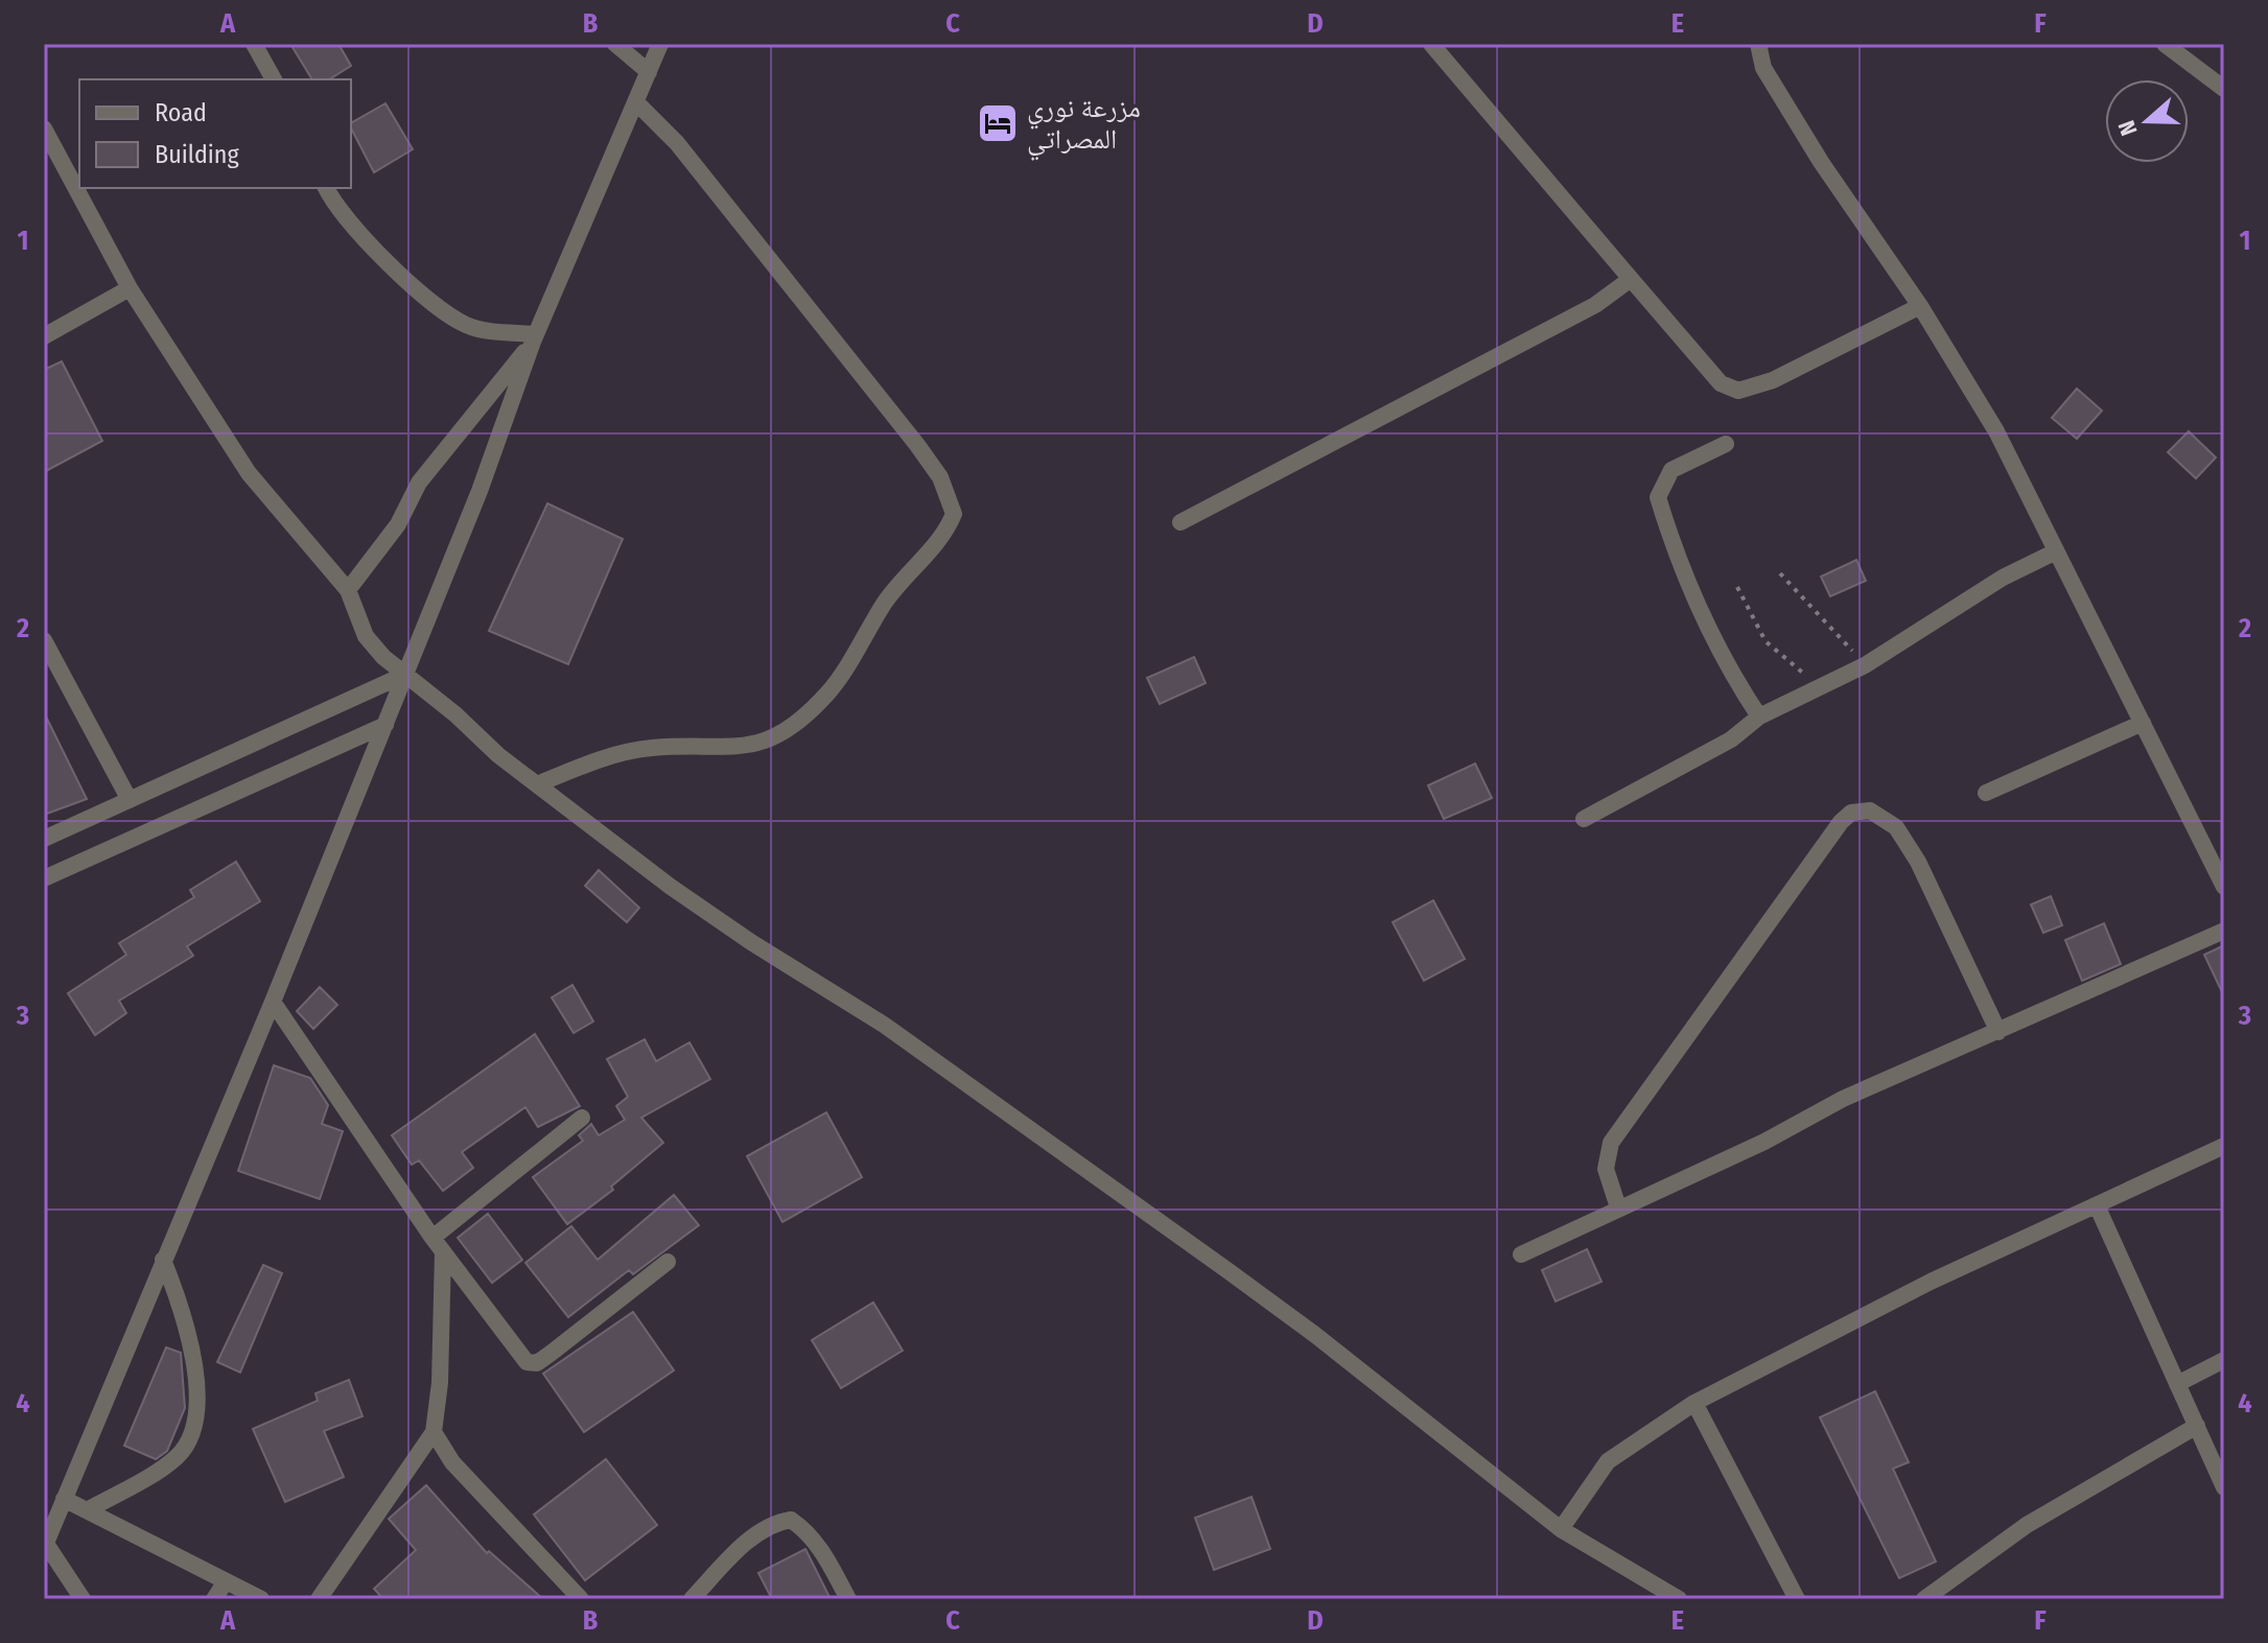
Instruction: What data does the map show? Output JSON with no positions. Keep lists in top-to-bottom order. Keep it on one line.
{"places":{"hotel":["مزرعة نوري المصراتي"]},"legend":["Road","Building"],"north":"left","grid":{"columns":["A","B","C","D","E","F"],"rows":["1","2","3","4"]}}
